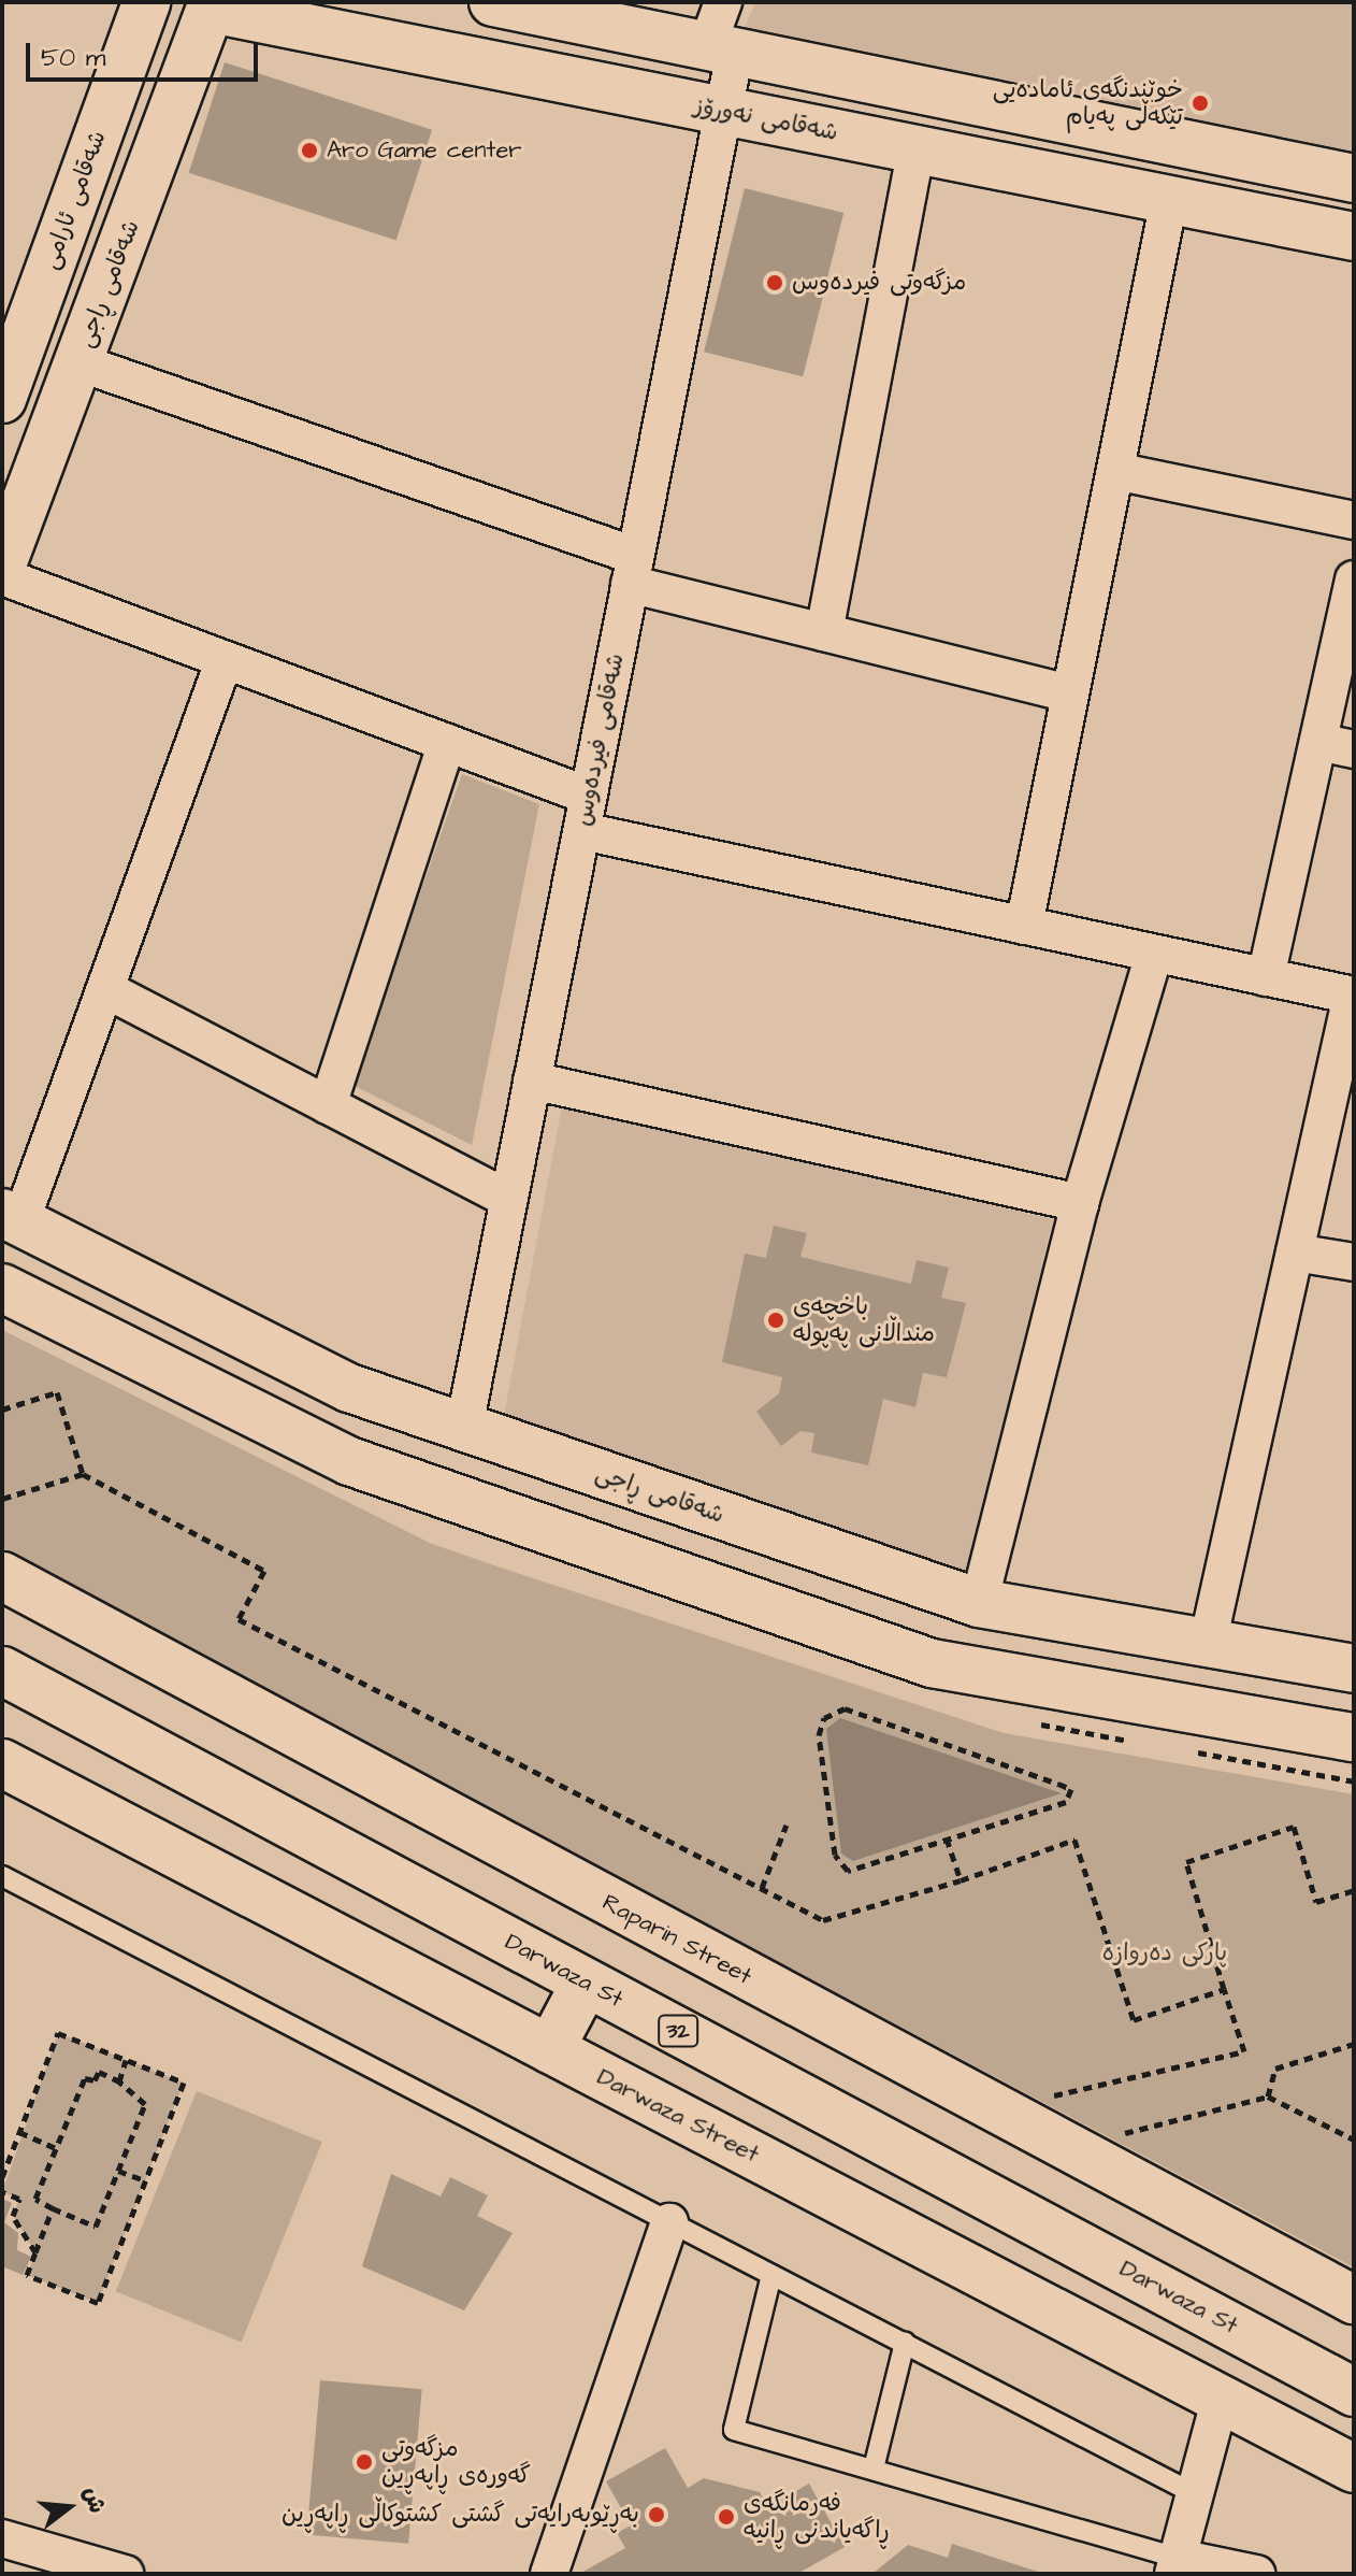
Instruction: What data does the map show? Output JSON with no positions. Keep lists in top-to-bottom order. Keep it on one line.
{"streets":{"main road":["شەقامی نەورۆز","شەقامی ئارامی","شەقامی ڕاجی","Raparin Street","Darwaza St","32","Darwaza Street"],"street":["شەقامی فیردەوس"]},"crossings":[["شەقامی نەورۆز","شەقامی ڕاجی"],["شەقامی نەورۆز","شەقامی فیردەوس"],["شەقامی ڕاجی","شەقامی فیردەوس"]],"parks":["پارکی دەروازە"],"places":["خوێندنگەی ئامادەیی تێکەڵی پەیام","Aro Game center","مزگەوتی فیردەوس","باخچەی منداڵانی پەپولە","مزگەوتی گەورەی ڕاپەڕین","بەڕێوبەرایەتی گشتی کشتوکاڵی ڕاپەڕین","فەرمانگەی ڕاگەیاندنی ڕانیە"],"scale_bar":"50 m","north":"right"}
